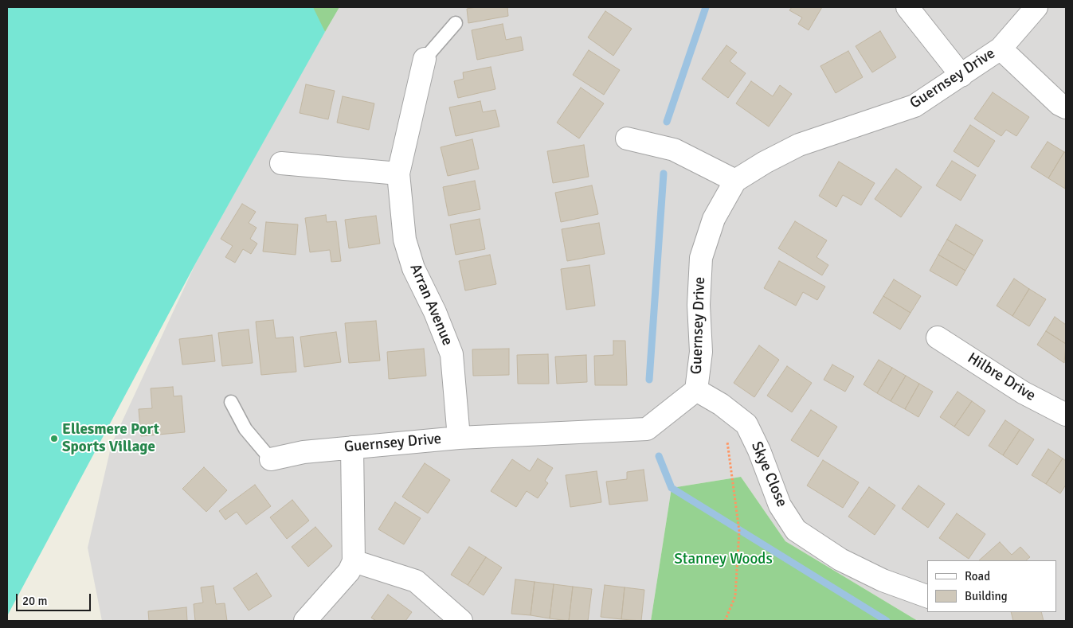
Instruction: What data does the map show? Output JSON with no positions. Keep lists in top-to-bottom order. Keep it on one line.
{"streets":{"street":["Guernsey Drive","Arran Avenue","Hilbre Drive","Skye Close"]},"crossings":[["Guernsey Drive","Arran Avenue"],["Guernsey Drive","Skye Close"]],"parks":["Stanney Woods"],"places":["Ellesmere Port Sports Village"],"legend":["Road","Building"],"scale_bar":"20 m"}
